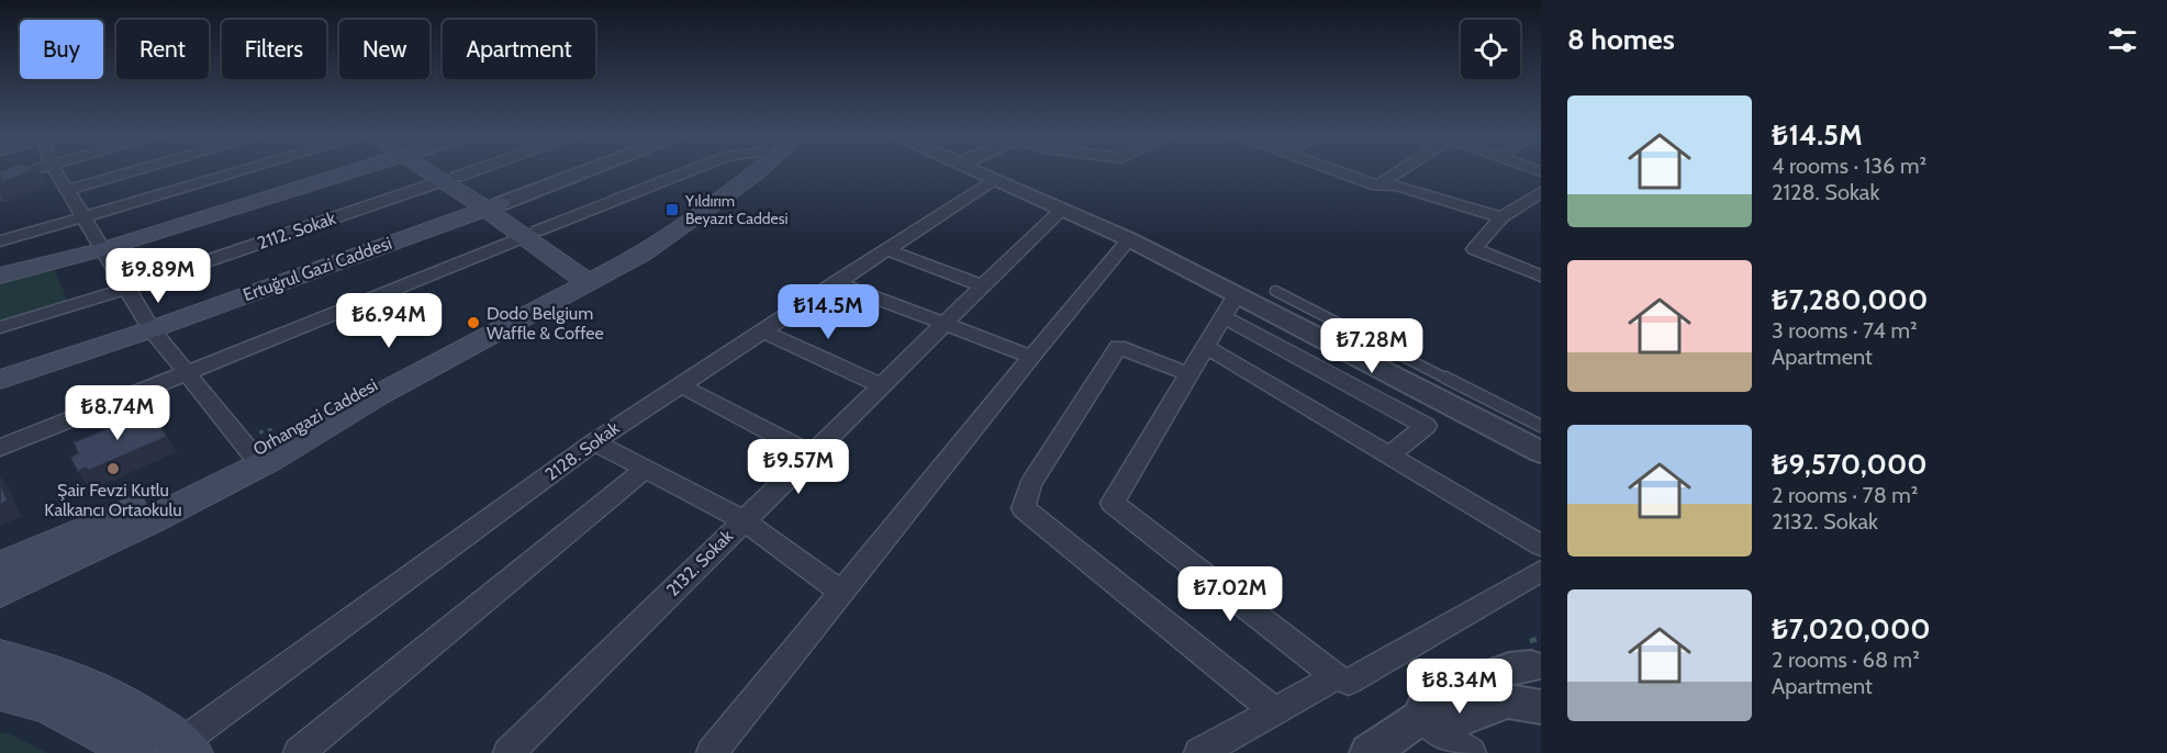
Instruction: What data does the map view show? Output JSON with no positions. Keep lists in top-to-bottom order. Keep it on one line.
{"streets":{"main road":["Ertuğrul Gazi Caddesi","Orhangazi Caddesi"],"street":["2112. Sokak","2128. Sokak","2132. Sokak"]},"places":{"transit":["Yıldırım Beyazıt Caddesi"],"other":["Dodo Belgium Waffle & Coffee","Şair Fevzi Kutlu Kalkancı Ortaokulu"]},"page":{"heading":"8 homes","chip":["Buy","Rent","Filters","New","Apartment"],"list":[{"name":"₺14.5M","note":"4 rooms · 136 m² · 2128. Sokak"},{"name":"₺7,280,000","note":"3 rooms · 74 m² · Apartment"},{"name":"₺9,570,000","note":"2 rooms · 78 m² · 2132. Sokak"},{"name":"₺7,020,000","note":"2 rooms · 68 m² · Apartment"}],"price":["₺9.89M","₺14.5M","₺6.94M","₺7.28M","₺8.74M","₺9.57M","₺7.02M","₺8.34M"]}}
